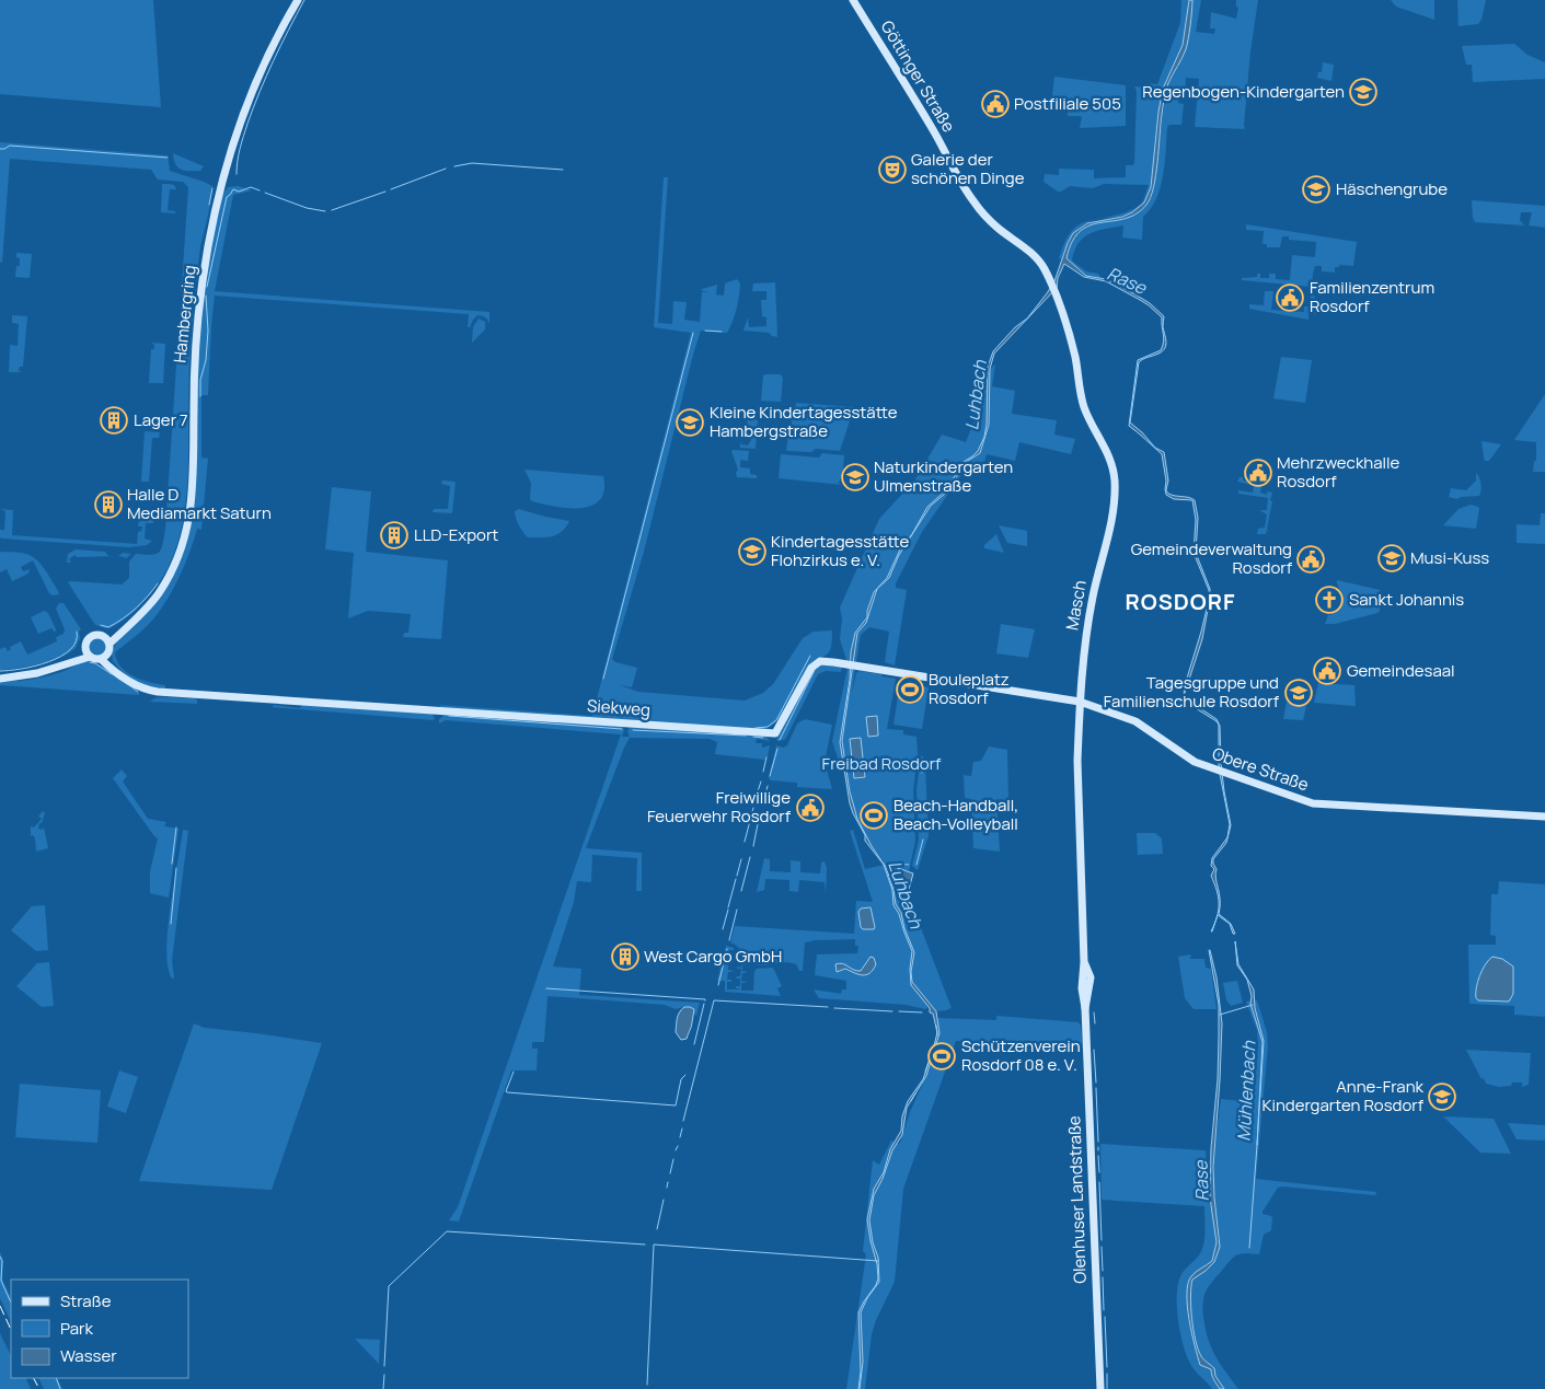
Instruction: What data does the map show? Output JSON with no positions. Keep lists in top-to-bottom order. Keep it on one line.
{"streets":{"street":["Göttinger Straße","Hambergring","Masch","Siekweg","Obere Straße","Olenhuser Landstraße"]},"crossings":[["Göttinger Straße","Masch"],["Hambergring","Siekweg"],["Masch","Siekweg"],["Masch","Obere Straße"],["Masch","Olenhuser Landstraße"],["Siekweg","Obere Straße"],["Siekweg","Olenhuser Landstraße"],["Obere Straße","Olenhuser Landstraße"]],"districts":["ROSDORF"],"water":["Rase","Luhbach","Mühlenbach"],"parks":["Freibad Rosdorf"],"places":{"school or university":["Regenbogen-Kindergarten","Häschengrube","Kleine Kindertagesstätte Hambergstraße","Naturkindergarten Ulmenstraße","Kindertagesstätte Flohzirkus e. V.","Musi-Kuss","Tagesgruppe und Familienschule Rosdorf","Anne-Frank Kindergarten Rosdorf"],"public building":["Postfiliale 505","Familienzentrum Rosdorf","Mehrzweckhalle Rosdorf","Gemeindeverwaltung Rosdorf","Gemeindesaal","Freiwillige Feuerwehr Rosdorf"],"theatre":["Galerie der schönen Dinge"],"building":["Lager 7","Halle D Mediamarkt Saturn","LLD-Export","West Cargo GmbH"],"church":["Sankt Johannis"],"sports":["Bouleplatz Rosdorf","Beach-Handball, Beach-Volleyball","Schützenverein Rosdorf 08 e. V."]},"legend":["Straße","Park","Wasser"]}
